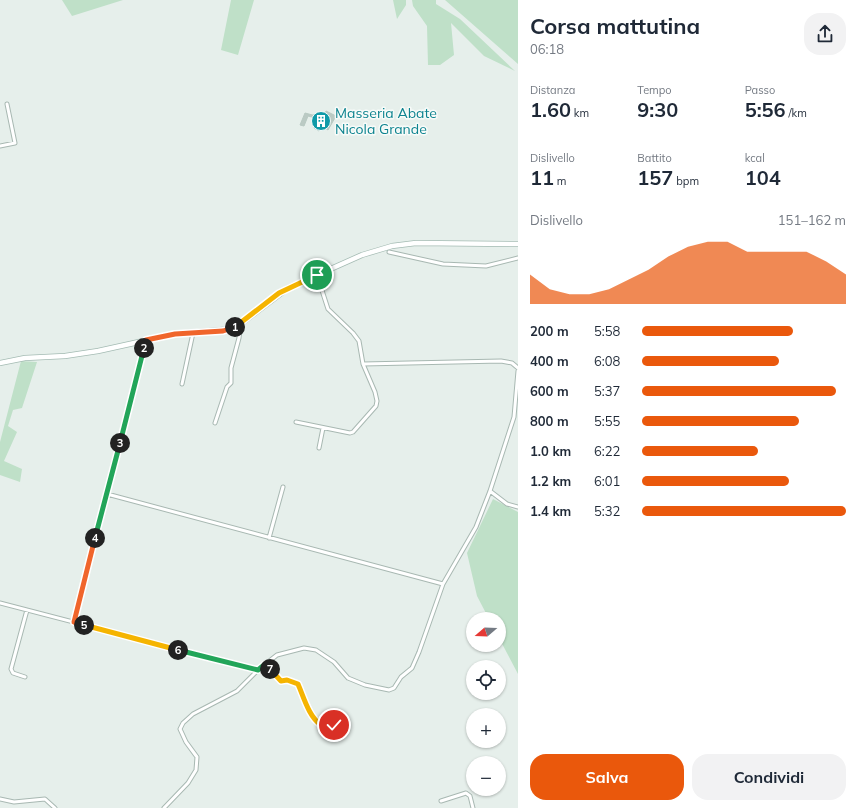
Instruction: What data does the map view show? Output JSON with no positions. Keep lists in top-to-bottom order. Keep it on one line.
{"places":{"building":["Masseria Abate Nicola Grande"]},"north":"left","page":{"heading":["Corsa mattutina","06:18"],"stats":[["Distanza","1.60 km"],["Tempo","9:30"],["Passo","5:56 /km"],["Dislivello","11 m"],["Battito","157 bpm"],["kcal","104"]],"chart":["Dislivello","151–162 m"],"list":[{"name":"200 m","note":"5:58"},{"name":"400 m","note":"6:08"},{"name":"600 m","note":"5:37"},{"name":"800 m","note":"5:55"},{"name":"1.0 km","note":"6:22"},{"name":"1.2 km","note":"6:01"},{"name":"1.4 km","note":"5:32"}],"pins":["1","2","3","4","5","6","7"],"map_buttons":["+","−"],"buttons":["Salva","Condividi"]}}
